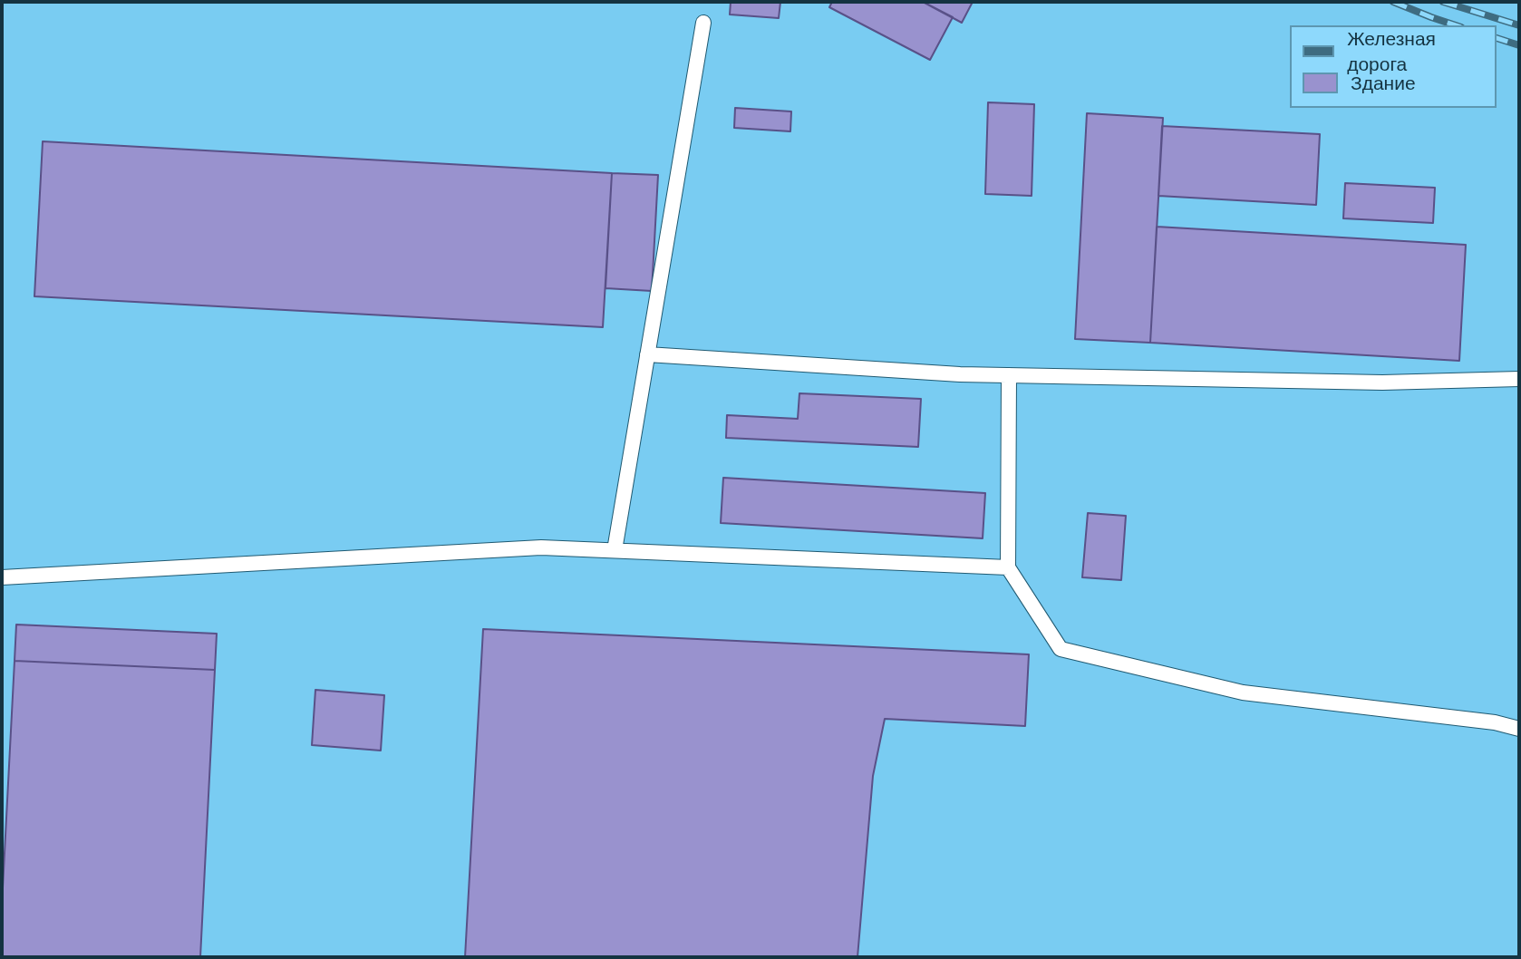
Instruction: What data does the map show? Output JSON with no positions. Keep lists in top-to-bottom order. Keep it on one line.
{"legend":["Железная дорога","Здание"]}
